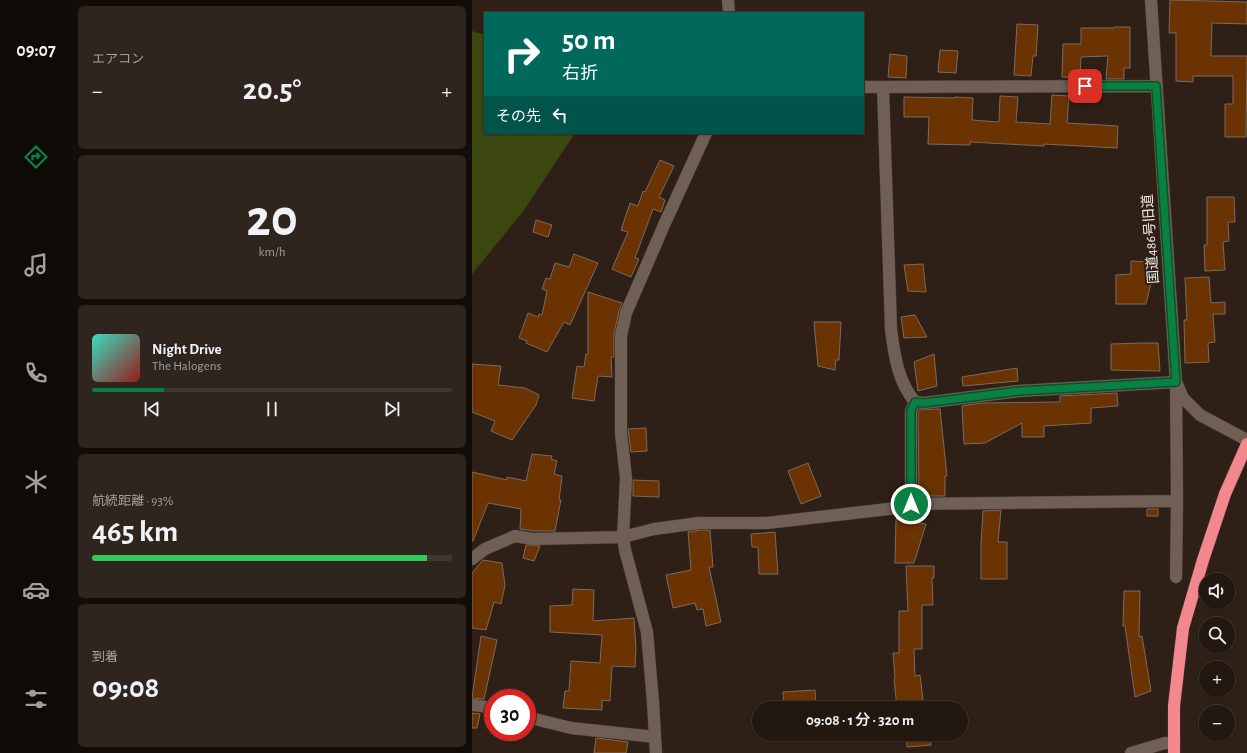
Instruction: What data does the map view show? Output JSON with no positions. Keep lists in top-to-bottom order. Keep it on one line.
{"streets":{"street":["国道486号旧道"]},"page":{"tabs":"09:07","tile":["エアコン",["20","km/h"],["航続距離 · 93%","465 km"],["到着","09:08"]],"turn":["50 m","右折"],"heat":["−","20.5°","+"],"then":"その先","song":["Night Drive","The Halogens"],"map_buttons":["+","−"],"limit":"30","trip":"09:08 · 1 分 · 320 m"}}
